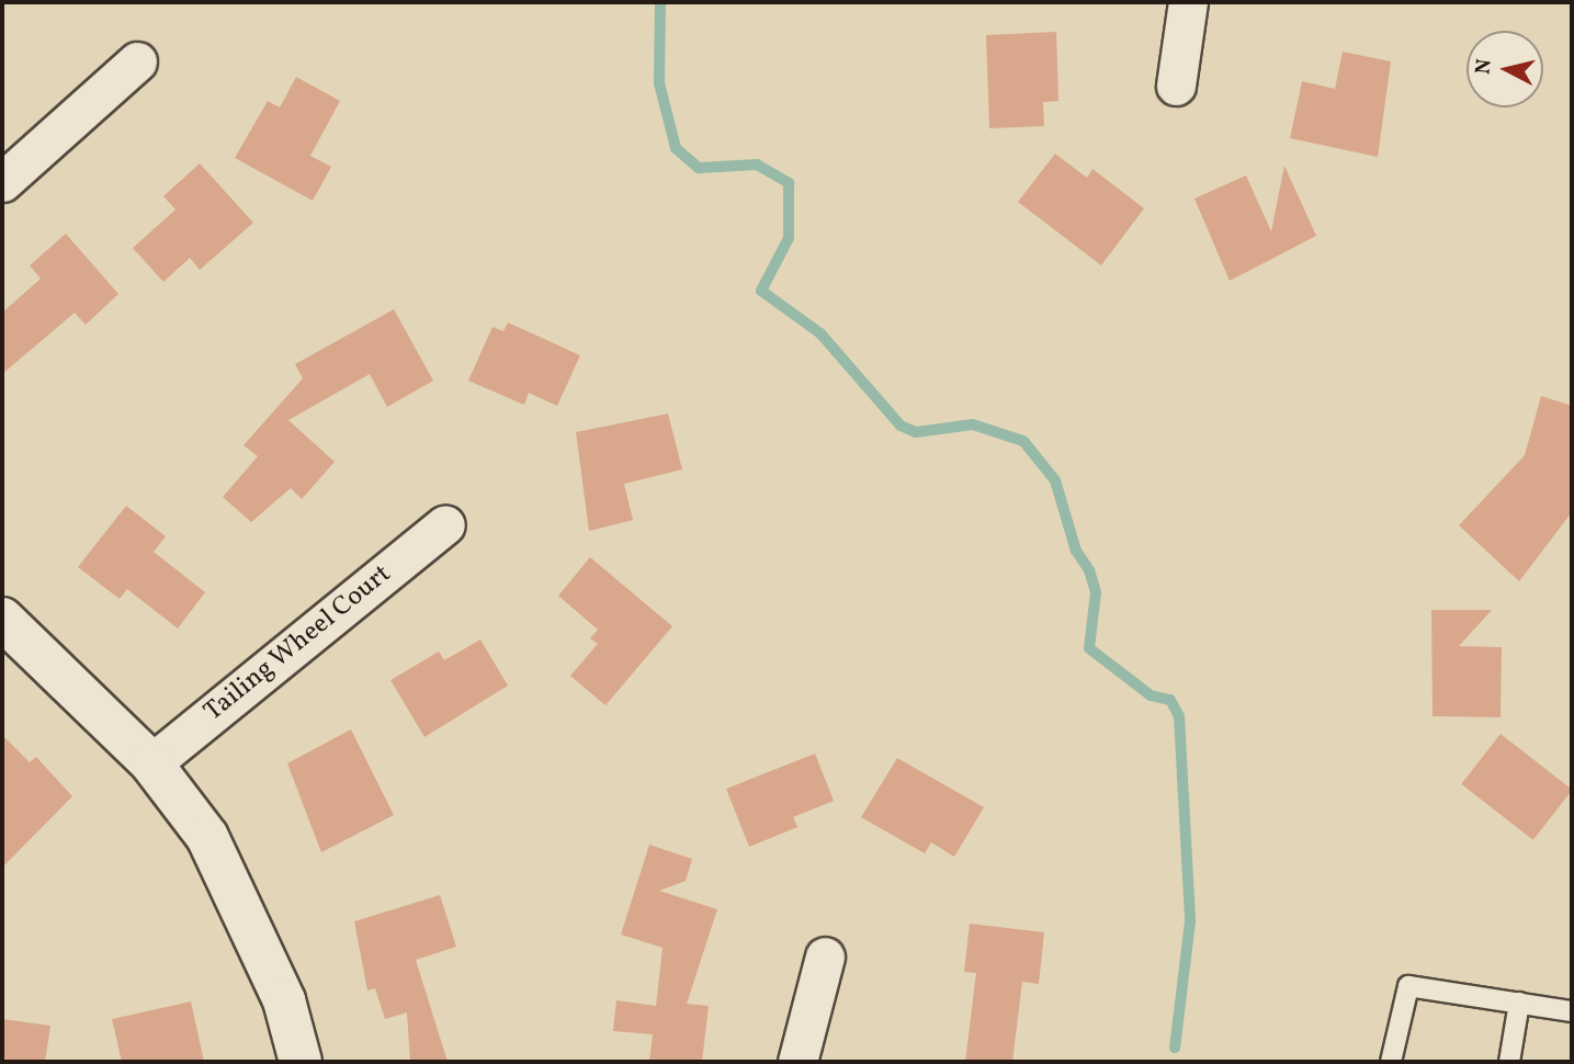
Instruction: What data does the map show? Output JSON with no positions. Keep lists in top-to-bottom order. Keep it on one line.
{"streets":{"street":["Tailing Wheel Court"]},"north":"left"}
